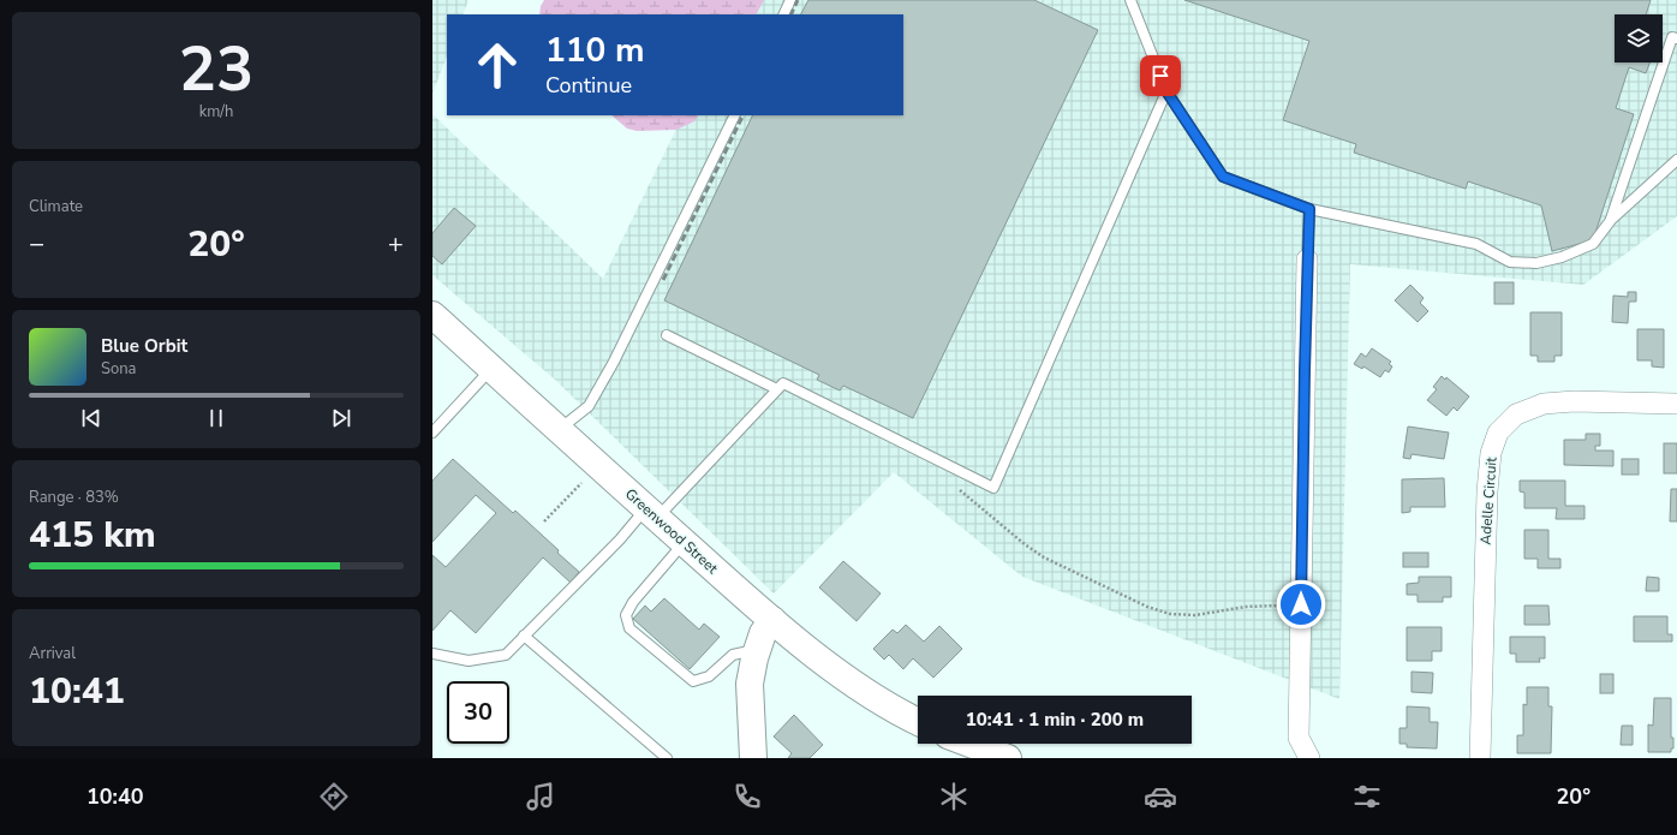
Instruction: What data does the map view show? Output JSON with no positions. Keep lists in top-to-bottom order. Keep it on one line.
{"streets":{"main road":["Greenwood Street"],"street":["Adelle Circuit"]},"page":{"tile":[["23","km/h"],"Climate",["Range · 83%","415 km"],["Arrival","10:41"]],"turn":["110 m","Continue"],"heat":["−","20°","+"],"song":["Blue Orbit","Sona"],"limit":"30","trip":"10:41 · 1 min · 200 m","tabs":["10:40","20°"]}}
